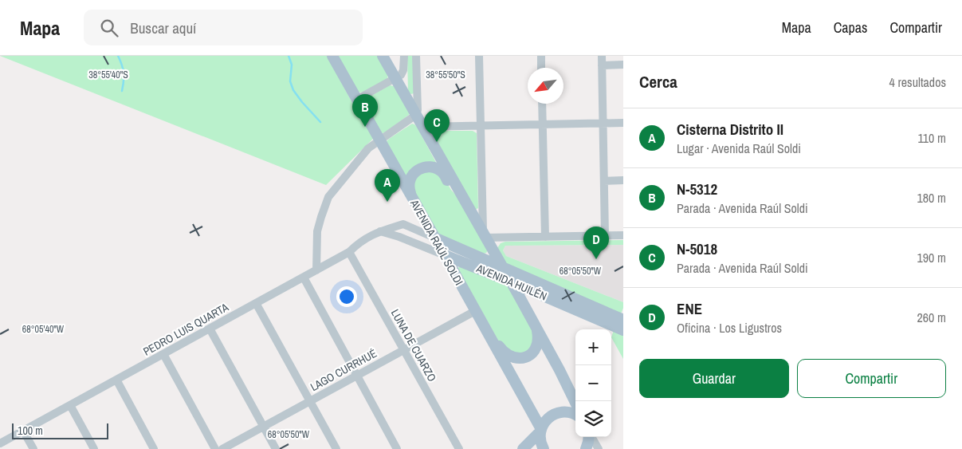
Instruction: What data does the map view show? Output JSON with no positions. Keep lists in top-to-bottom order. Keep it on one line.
{"streets":{"main road":["AVENIDA RAÚL SOLDI","AVENIDA HUILÉN"],"street":["PEDRO LUIS QUARTA","LUNA DE CUARZO","LAGO CURRHUÉ"]},"crossings":[["AVENIDA RAÚL SOLDI","AVENIDA HUILÉN"],["AVENIDA RAÚL SOLDI","LAGO CURRHUÉ"],["AVENIDA HUILÉN","PEDRO LUIS QUARTA"],["PEDRO LUIS QUARTA","LUNA DE CUARZO"],["LUNA DE CUARZO","LAGO CURRHUÉ"]],"scale_bar":"100 m","north":"bottom left","page":{"header":"Mapa","search":"Buscar aquí","nav":["Mapa","Capas","Compartir"],"heading":["Cerca","4 resultados"],"pins":["B","C","A","D"],"list":[{"mark":"A","name":"Cisterna Distrito II","note":"Lugar · Avenida Raúl Soldi","value":"110 m"},{"mark":"B","name":"N-5312","note":"Parada · Avenida Raúl Soldi","value":"180 m"},{"mark":"C","name":"N-5018","note":"Parada · Avenida Raúl Soldi","value":"190 m"},{"mark":"D","name":"ENE","note":"Oficina · Los Ligustros","value":"260 m"}],"map_buttons":["+","−"],"buttons":["Guardar","Compartir"],"scale":"100 m"},"coordinates":["38°55'40\"S","38°55'50\"S","68°05'50\"W","68°05'40\"W"]}
